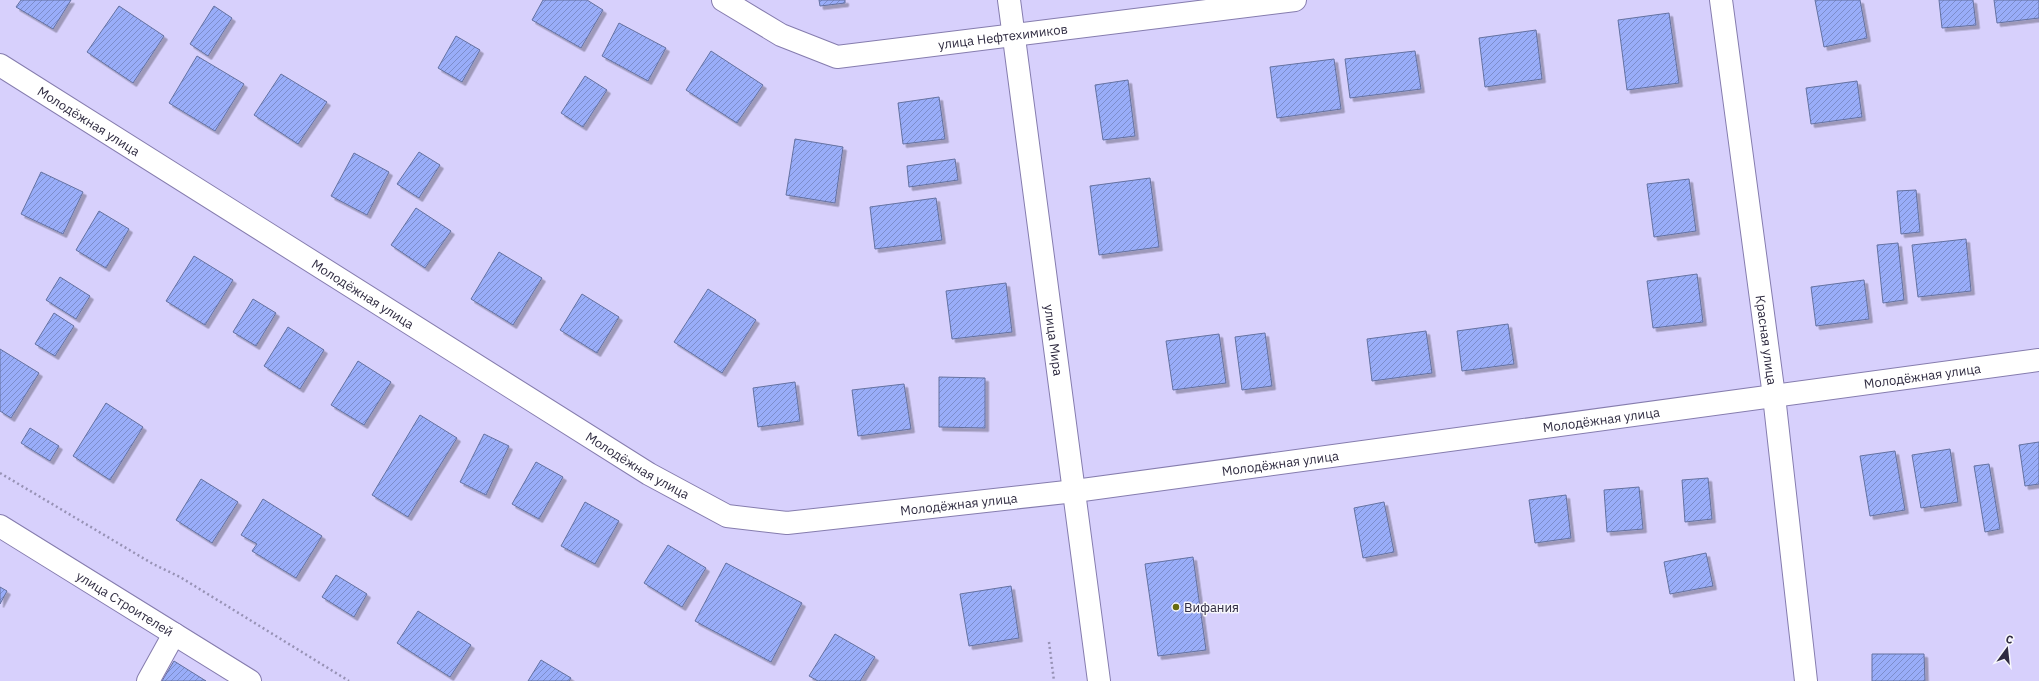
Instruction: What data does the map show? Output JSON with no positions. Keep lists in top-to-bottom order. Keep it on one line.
{"streets":{"street":["улица Нефтехимиков","Молодёжная улица","улица Мира","Красная улица","улица Строителей"]},"crossings":[["улица Нефтехимиков","улица Мира"],["Молодёжная улица","улица Мира"],["Молодёжная улица","Красная улица"]],"places":["Вифания"],"north":"top"}
